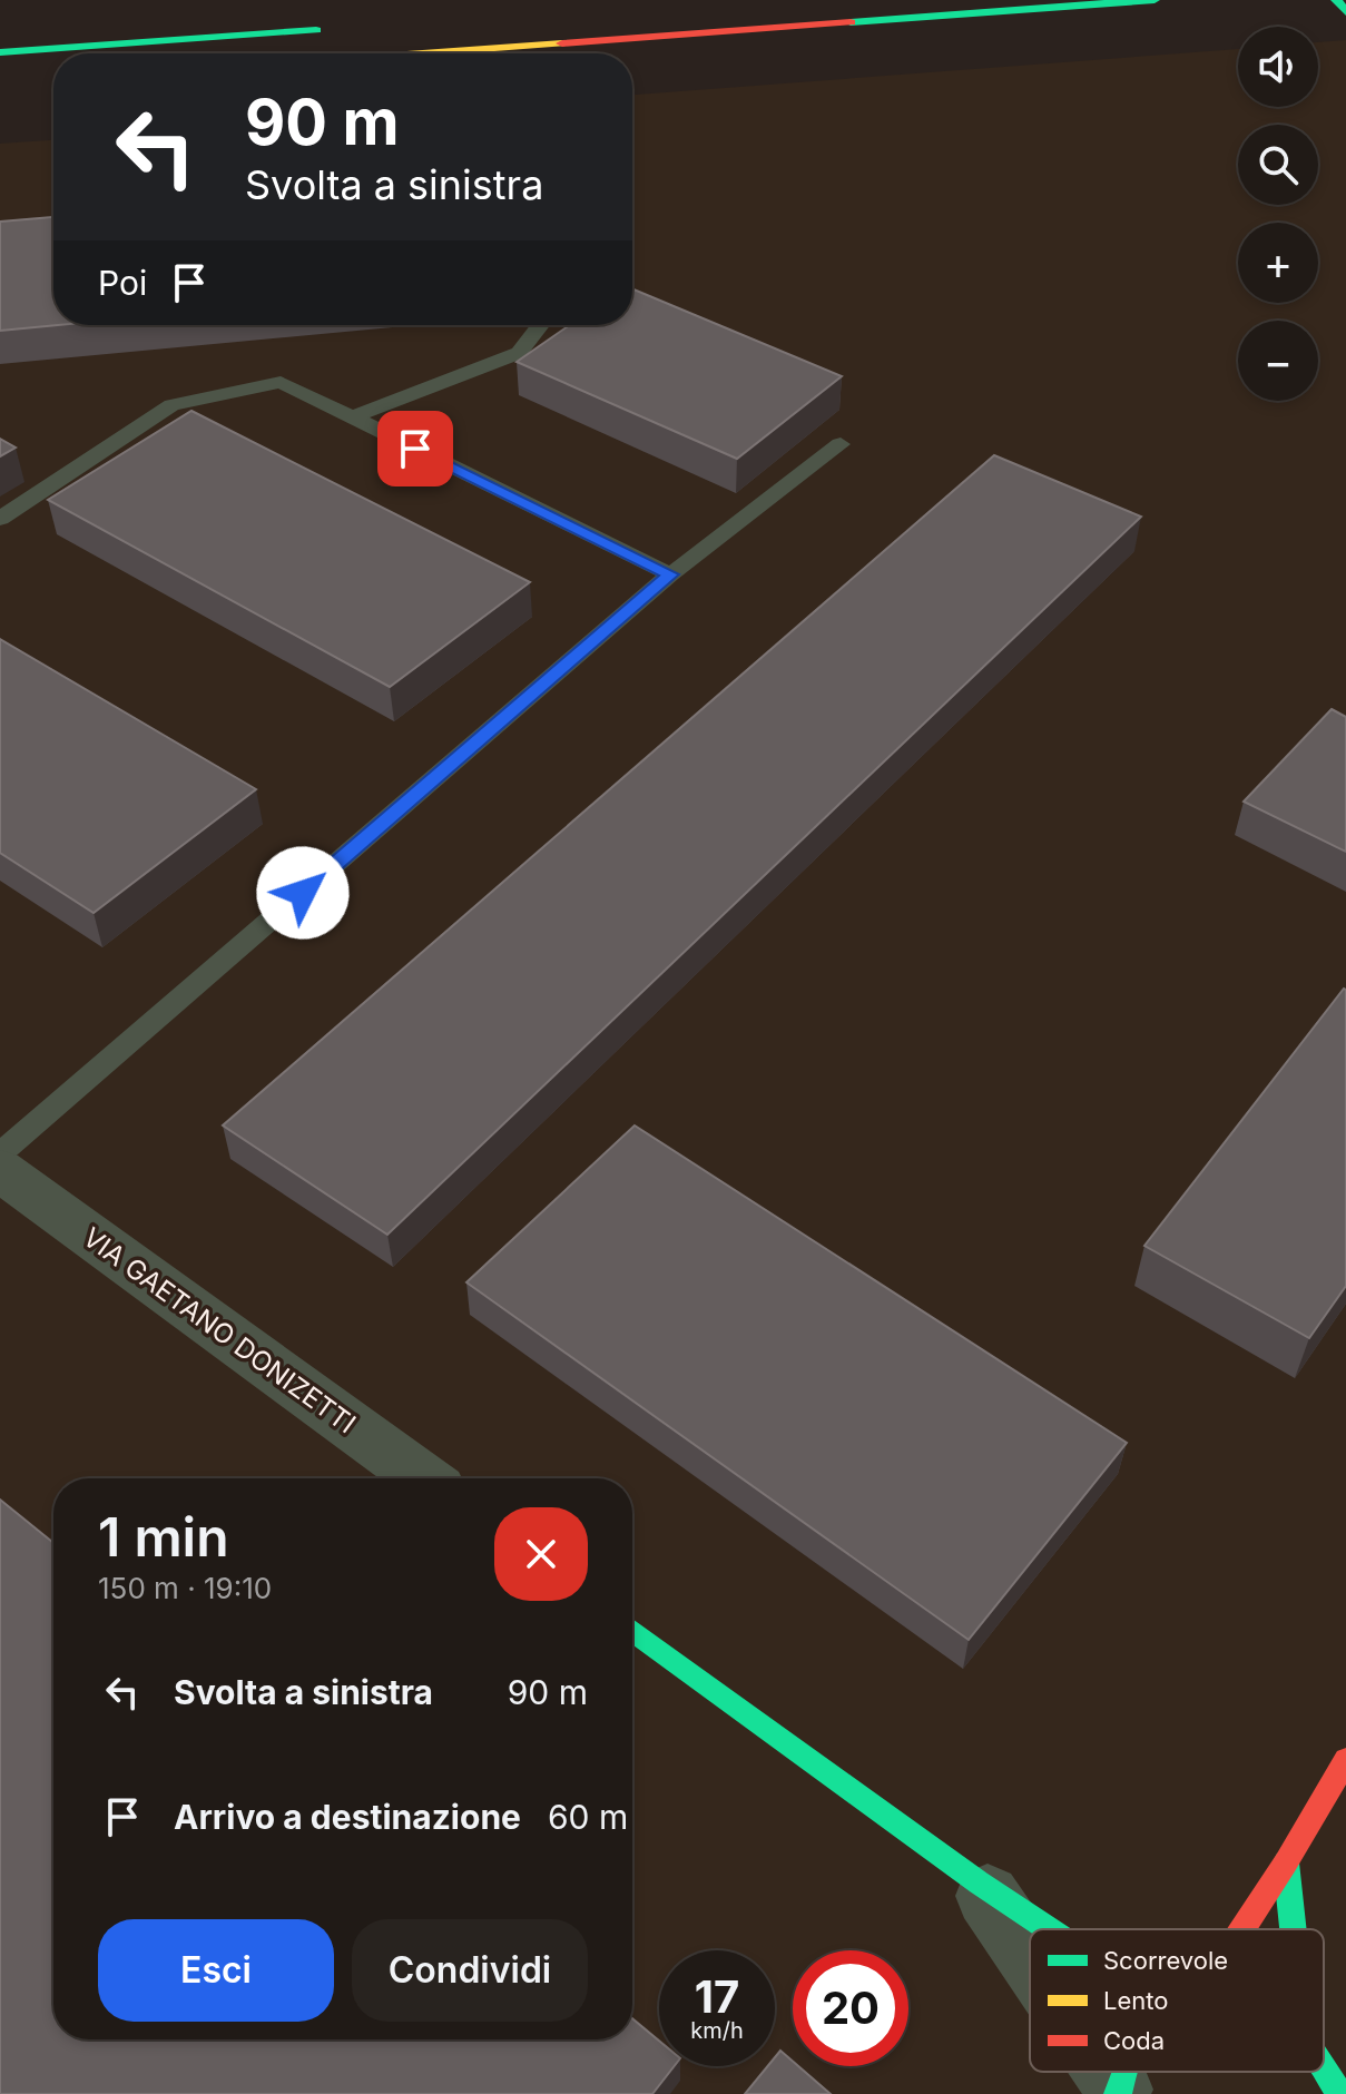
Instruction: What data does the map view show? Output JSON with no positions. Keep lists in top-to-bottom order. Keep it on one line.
{"streets":{"street":["VIA GAETANO DONIZETTI"]},"legend":["Scorrevole","Lento","Coda"],"page":{"map_buttons":["+","−"],"turn":["90 m","Svolta a sinistra"],"then":"Poi","heading":["1 min","150 m · 19:10"],"list":[{"name":"Svolta a sinistra","value":"90 m"},{"name":"Arrivo a destinazione","value":"60 m"}],"buttons":["Esci","Condividi"],"speed":"17 km/h","limit":"20"}}
